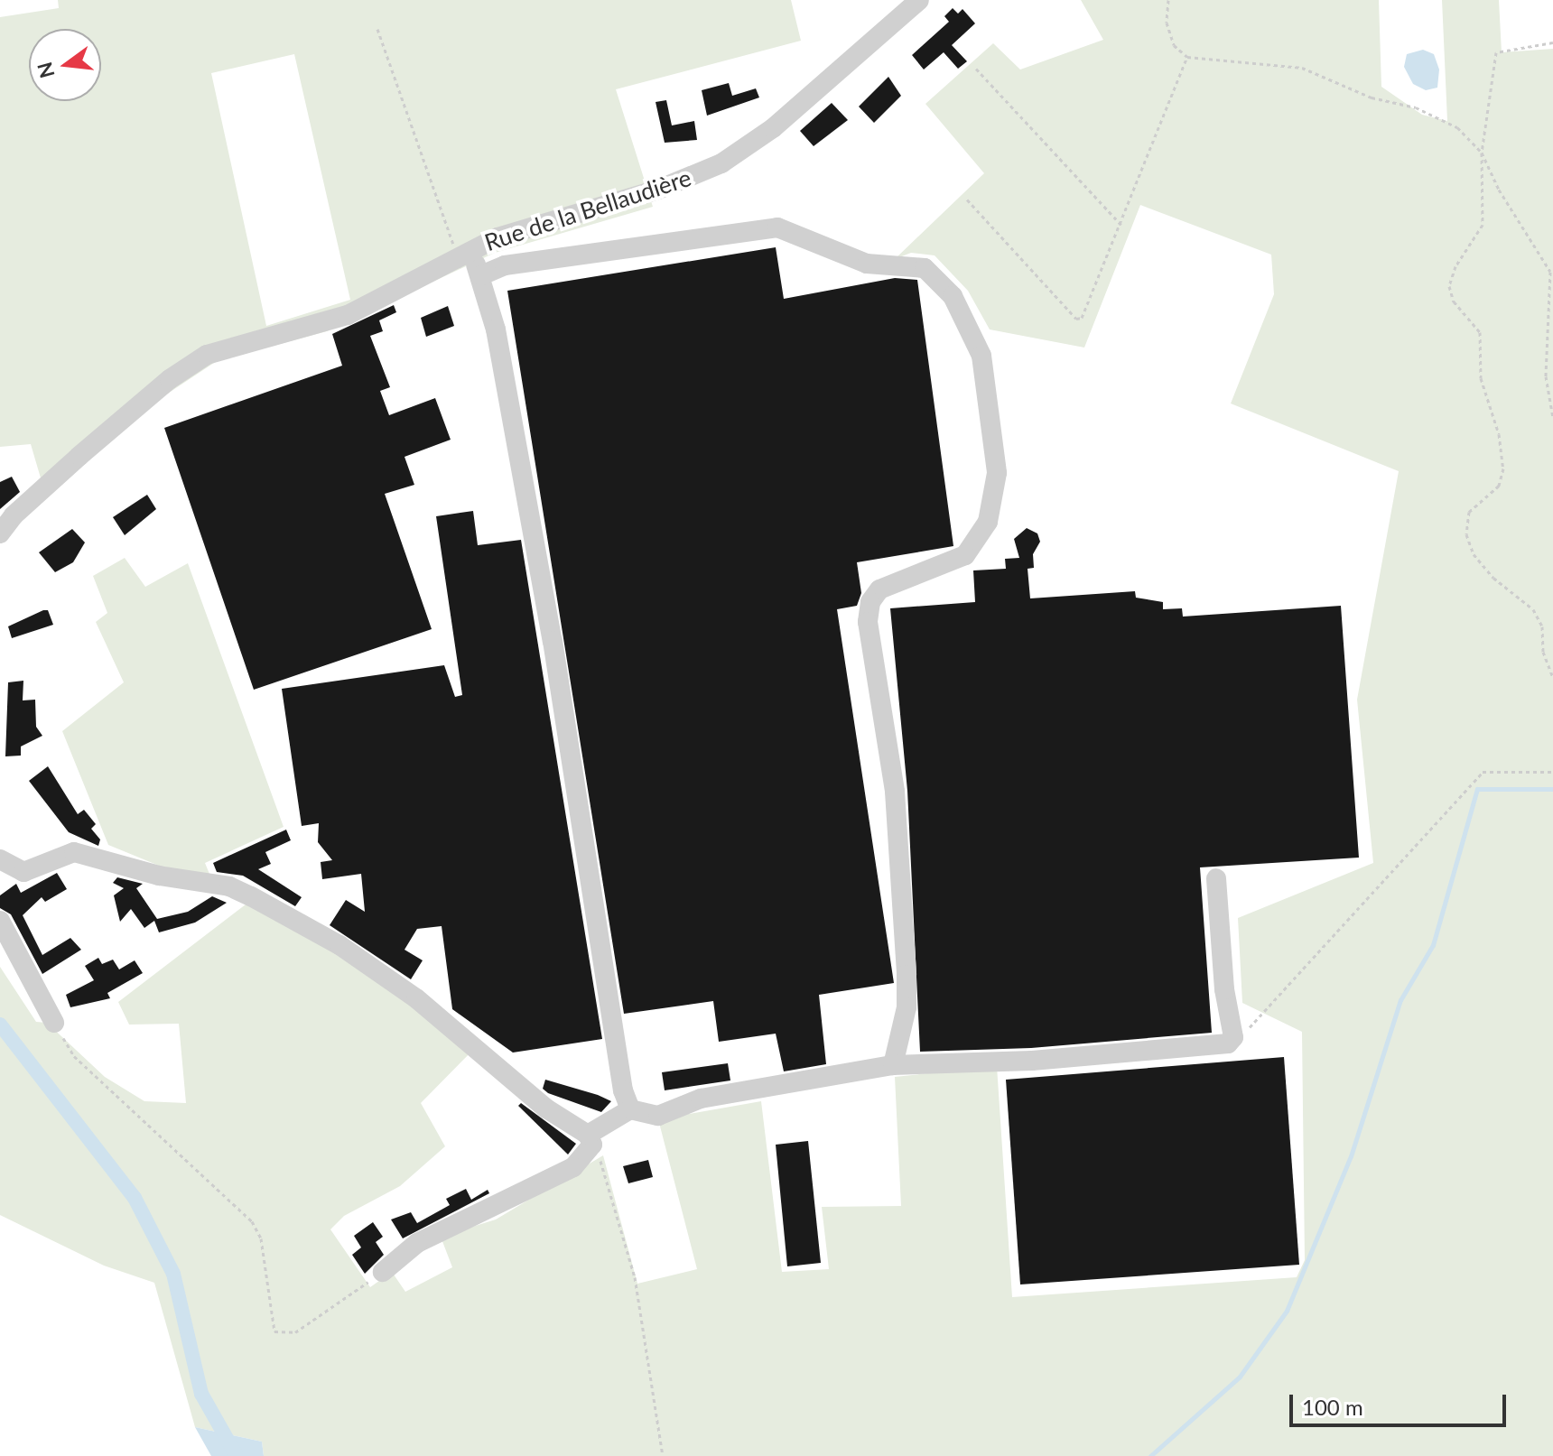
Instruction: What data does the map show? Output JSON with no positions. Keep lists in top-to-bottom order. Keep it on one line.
{"streets":{"street":["Rue de la Bellaudière"]},"scale_bar":"100 m","north":"left"}
